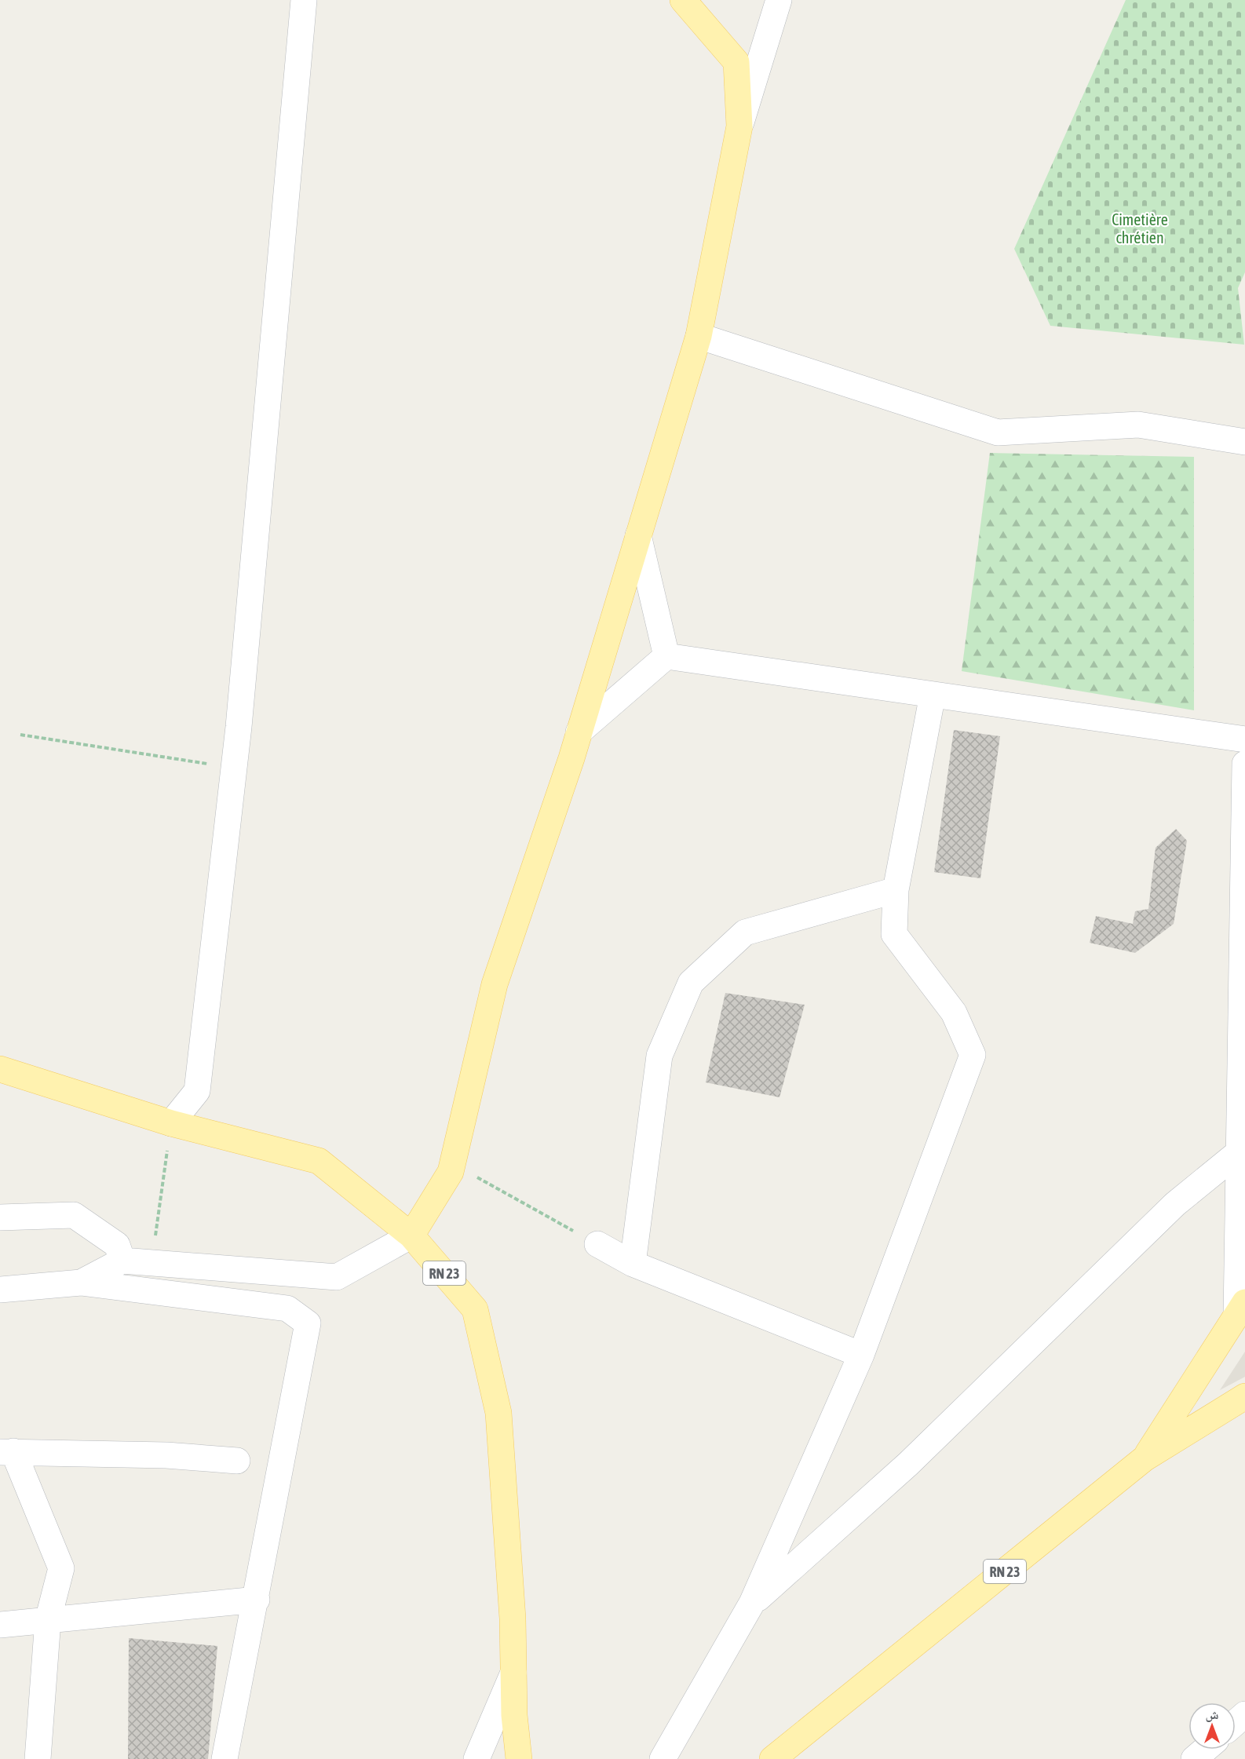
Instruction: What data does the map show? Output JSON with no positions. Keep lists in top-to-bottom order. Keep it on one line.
{"streets":{"main road":["RN 23"]},"parks":["Cimetière chrétien"],"north":"top"}
